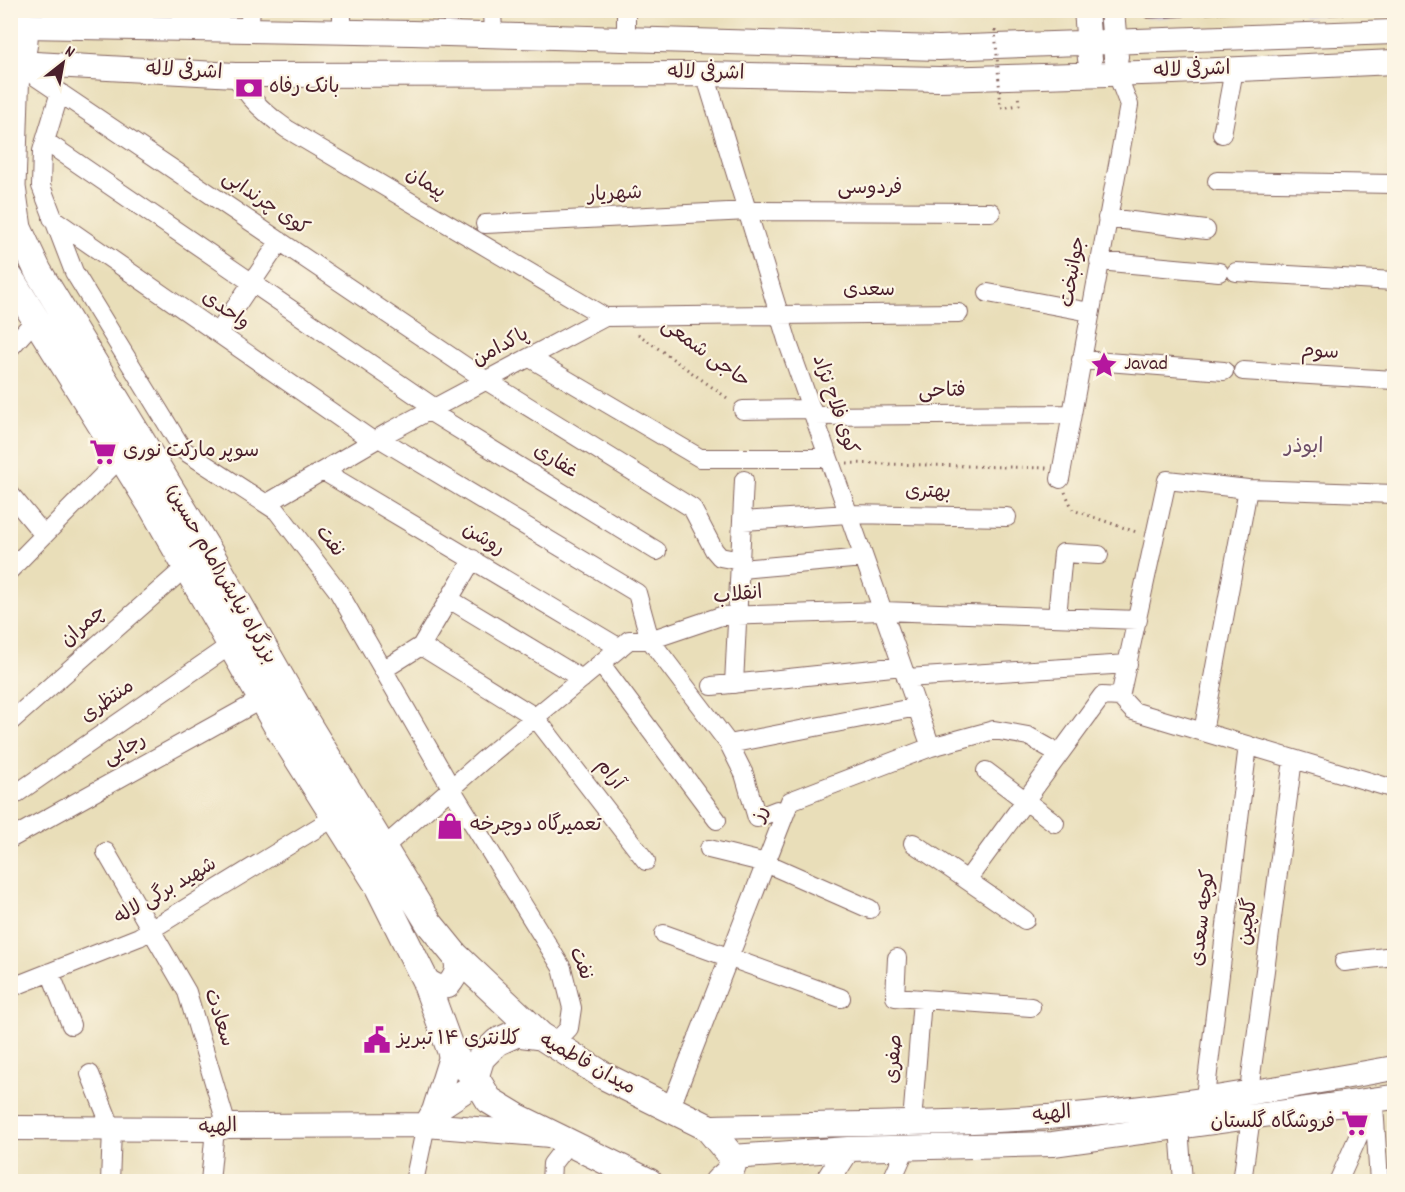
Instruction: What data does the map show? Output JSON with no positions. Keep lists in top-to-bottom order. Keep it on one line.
{"streets":{"highway":["بزرگراه نیایش(امام حسین)","میدان فاطمیه"],"main road":["اشرفی لاله","الهیه"],"street":["پیمان","فردوسی","شهریار","کوی چرندابی","جوانبخت","سعدی","واحدی","پاکدامن","سوم","حاجی شمعی","فتاحی","کوی فلاح نژاد","غفاری","بهتری","روشن","نفت","انقلاب","چمران","منتظری","رجایی","آرام","رز","شهید برگی لاله","کوچه سعدی","گلچین","سعادت","صفری"]},"crossings":[["اشرفی لاله","پیمان"],["اشرفی لاله","کوی چرندابی"],["اشرفی لاله","جوانبخت"],["اشرفی لاله","کوی فلاح نژاد"],["اشرفی لاله","بزرگراه نیایش(امام حسین)"],["پیمان","پاکدامن"],["پیمان","حاجی شمعی"],["فردوسی","شهریار"],["فردوسی","کوی فلاح نژاد"],["شهریار","کوی فلاح نژاد"],["کوی چرندابی","پاکدامن"],["کوی چرندابی","نفت"],["کوی چرندابی","بزرگراه نیایش(امام حسین)"],["جوانبخت","فتاحی"],["سعدی","پاکدامن"],["سعدی","کوی فلاح نژاد"],["واحدی","پاکدامن"],["واحدی","نفت"],["واحدی","انقلاب"],["پاکدامن","حاجی شمعی"],["پاکدامن","کوی فلاح نژاد"],["پاکدامن","غفاری"],["پاکدامن","روشن"],["پاکدامن","نفت"],["حاجی شمعی","فتاحی"],["حاجی شمعی","کوی فلاح نژاد"],["فتاحی","کوی فلاح نژاد"],["کوی فلاح نژاد","بهتری"],["کوی فلاح نژاد","انقلاب"],["کوی فلاح نژاد","رز"],["غفاری","نفت"],["روشن","انقلاب"],["نفت","بزرگراه نیایش(امام حسین)"],["نفت","انقلاب"],["نفت","میدان فاطمیه"],["بزرگراه نیایش(امام حسین)","انقلاب"],["بزرگراه نیایش(امام حسین)","چمران"],["بزرگراه نیایش(امام حسین)","منتظری"],["بزرگراه نیایش(امام حسین)","رجایی"],["بزرگراه نیایش(امام حسین)","شهید برگی لاله"],["بزرگراه نیایش(امام حسین)","میدان فاطمیه"],["انقلاب","آرام"],["رز","میدان فاطمیه"],["شهید برگی لاله","سعادت"],["کوچه سعدی","الهیه"],["گلچین","الهیه"],["سعادت","الهیه"],["صفری","الهیه"],["میدان فاطمیه","الهیه"]],"districts":["ابوذر"],"places":{"bank":["بانک رفاه"],"place":["Javad"],"supermarket":["سوپر مارکت نوری","فروشگاه گلستان"],"shop":["تعمیرگاه دوچرخه"],"public building":["کلانتری ۱۴ تبریز"]},"north":"top right"}
